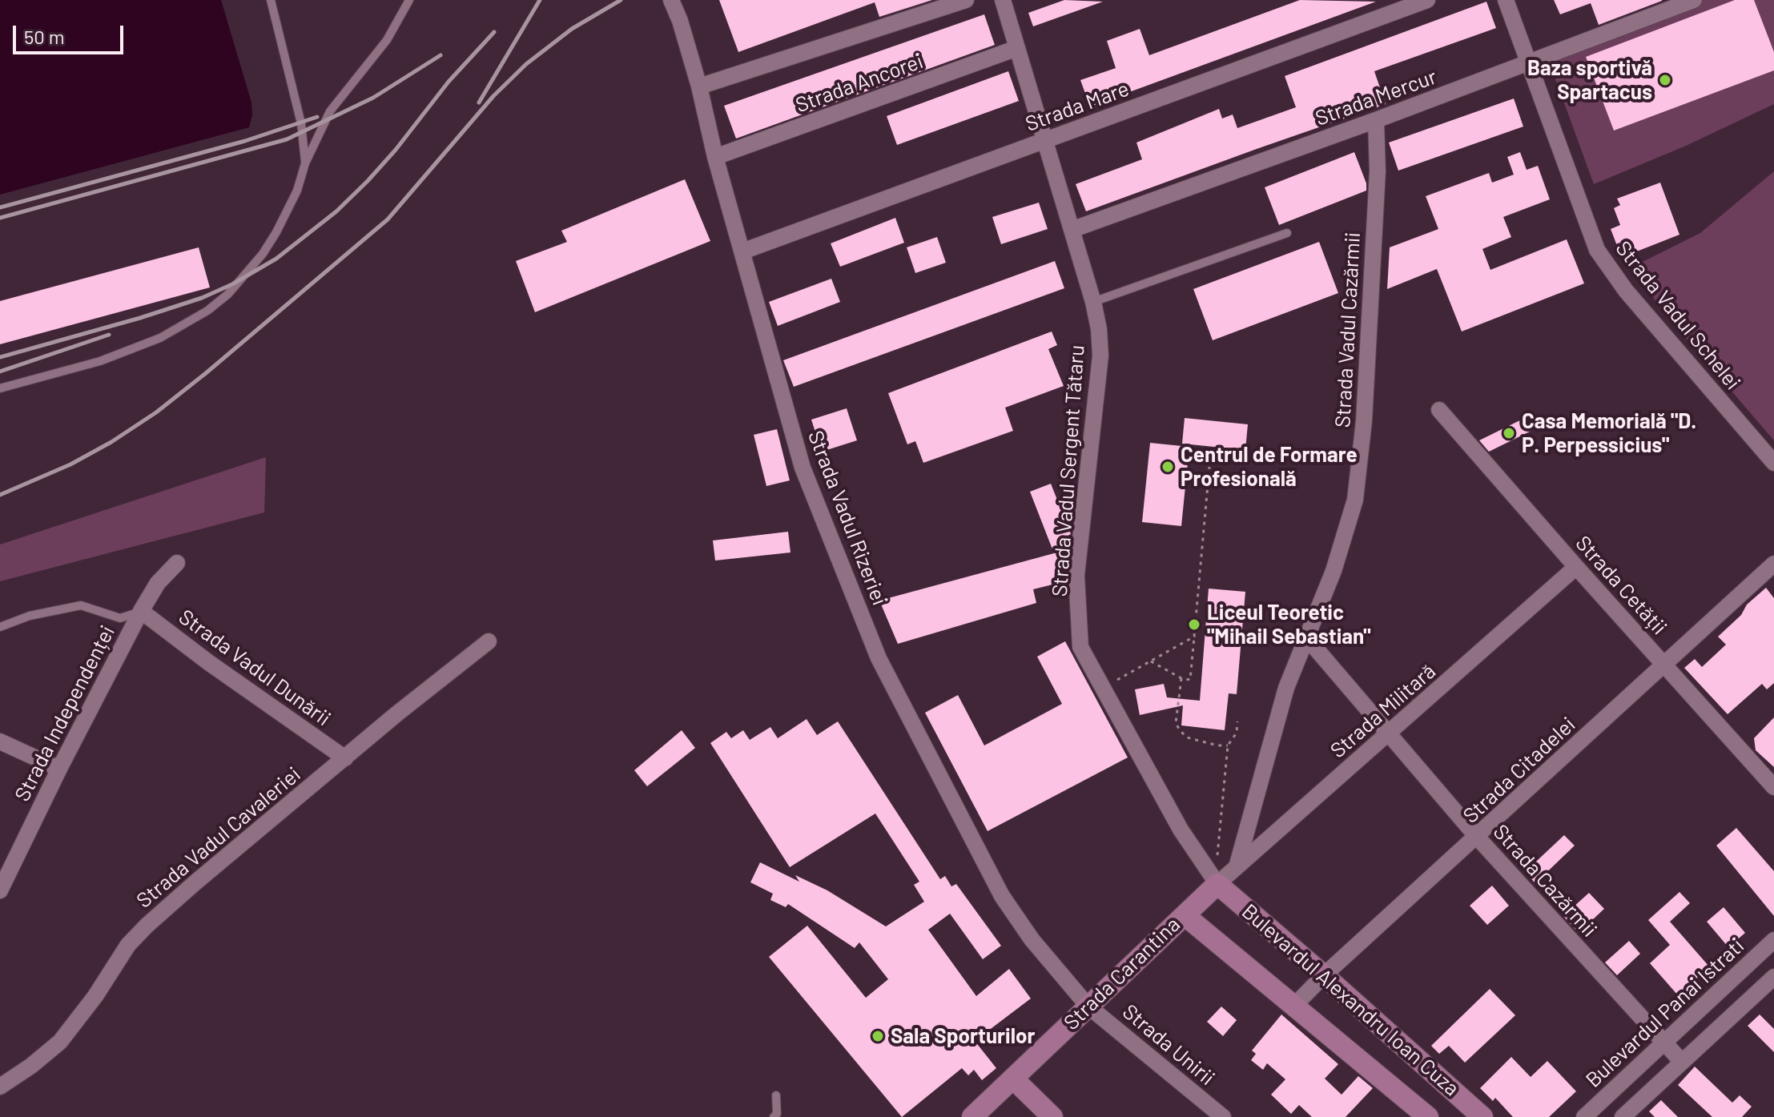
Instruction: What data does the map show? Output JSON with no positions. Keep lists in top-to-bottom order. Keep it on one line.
{"streets":{"main road":["Strada Carantina","Bulevardul Alexandru Ioan Cuza"],"street":["Strada Ancorei","Strada Mercur","Strada Mare","Strada Vadul Schelei","Strada Vadul Cazărmii","Strada Vadul Sergent Tătaru","Strada Vadul Rizeriei","Strada Cetății","Strada Vadul Dunării","Strada Militară","Strada Independenței","Strada Citadelei","Strada Vadul Cavaleriei","Strada Cazărmii","Bulevardul Panai Istrati","Strada Unirii"]},"crossings":[["Strada Ancorei","Strada Vadul Sergent Tătaru"],["Strada Ancorei","Strada Vadul Rizeriei"],["Strada Mercur","Strada Vadul Schelei"],["Strada Mercur","Strada Vadul Cazărmii"],["Strada Mercur","Strada Vadul Sergent Tătaru"],["Strada Mare","Strada Vadul Sergent Tătaru"],["Strada Mare","Strada Vadul Rizeriei"],["Strada Vadul Cazărmii","Strada Militară"],["Strada Vadul Cazărmii","Strada Cazărmii"],["Strada Vadul Sergent Tătaru","Strada Militară"],["Strada Vadul Sergent Tătaru","Strada Carantina"],["Strada Vadul Sergent Tătaru","Bulevardul Alexandru Ioan Cuza"],["Strada Vadul Rizeriei","Strada Carantina"],["Strada Vadul Rizeriei","Strada Unirii"],["Strada Cetății","Strada Militară"],["Strada Cetății","Strada Citadelei"],["Strada Vadul Dunării","Strada Independenței"],["Strada Vadul Dunării","Strada Vadul Cavaleriei"],["Strada Militară","Strada Cazărmii"],["Strada Militară","Strada Carantina"],["Strada Militară","Bulevardul Alexandru Ioan Cuza"],["Strada Citadelei","Strada Cazărmii"],["Strada Citadelei","Bulevardul Alexandru Ioan Cuza"],["Strada Cazărmii","Bulevardul Panai Istrati"],["Strada Carantina","Bulevardul Alexandru Ioan Cuza"],["Strada Carantina","Strada Unirii"]],"places":["Baza sportivă Spartacus","Casa Memorială \"D. P. Perpessicius\"","Centrul de Formare Profesională","Liceul Teoretic \"Mihail Sebastian\"","Sala Sporturilor"],"scale_bar":"50 m"}
